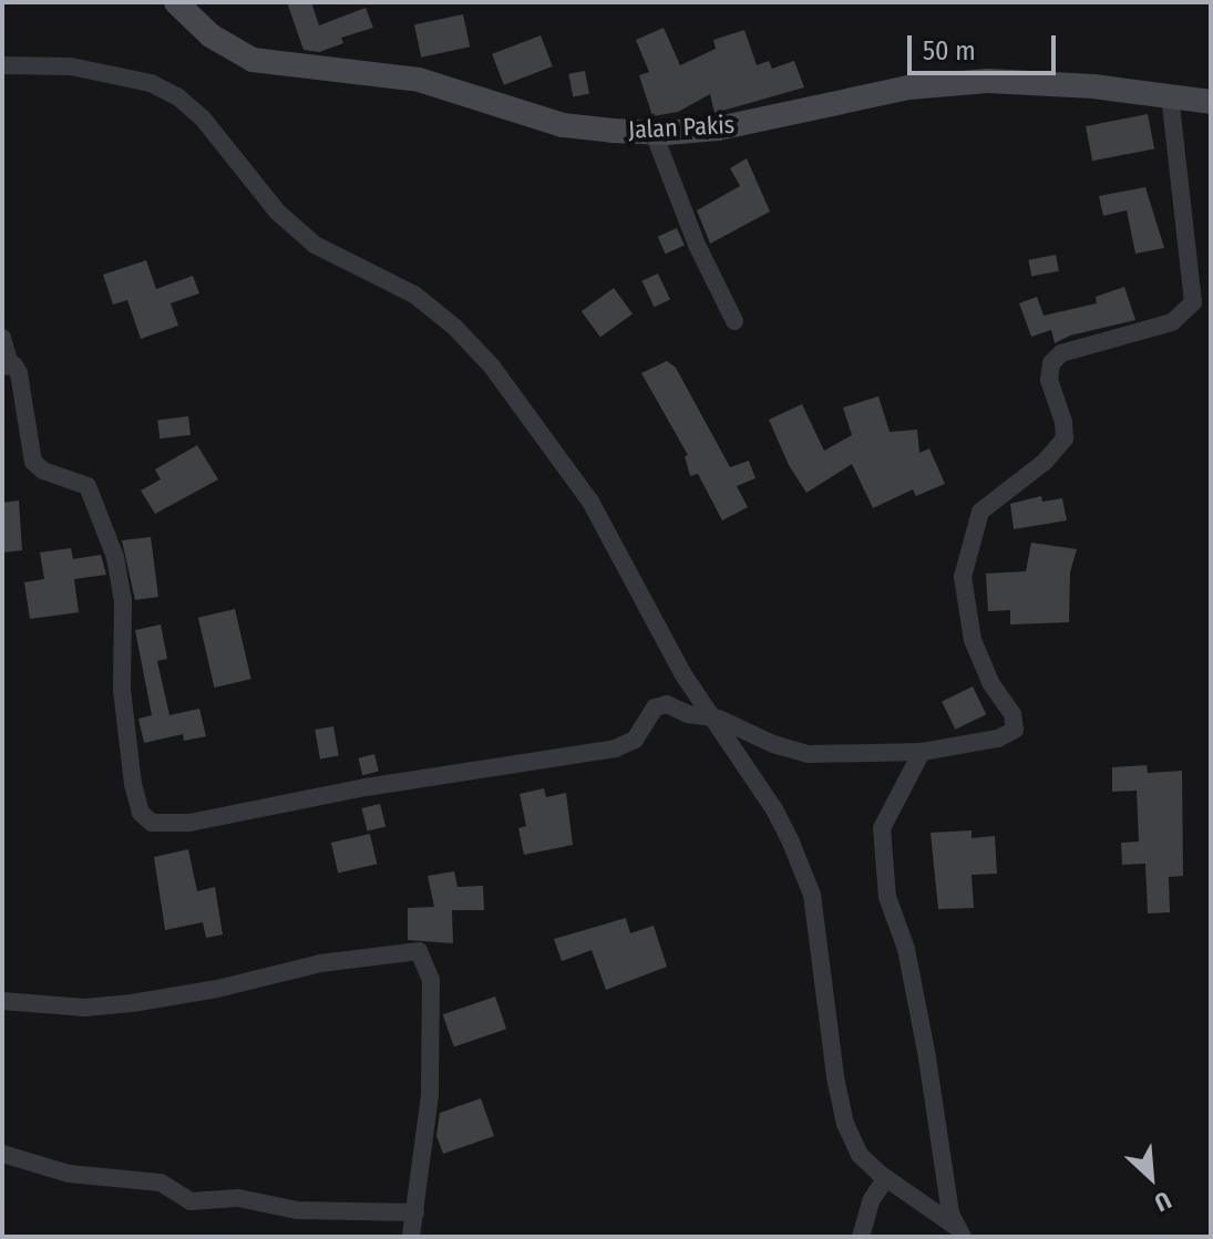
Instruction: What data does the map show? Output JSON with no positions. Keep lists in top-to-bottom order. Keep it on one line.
{"streets":{"street":["Jalan Pakis"]},"scale_bar":"50 m","north":"bottom right"}
